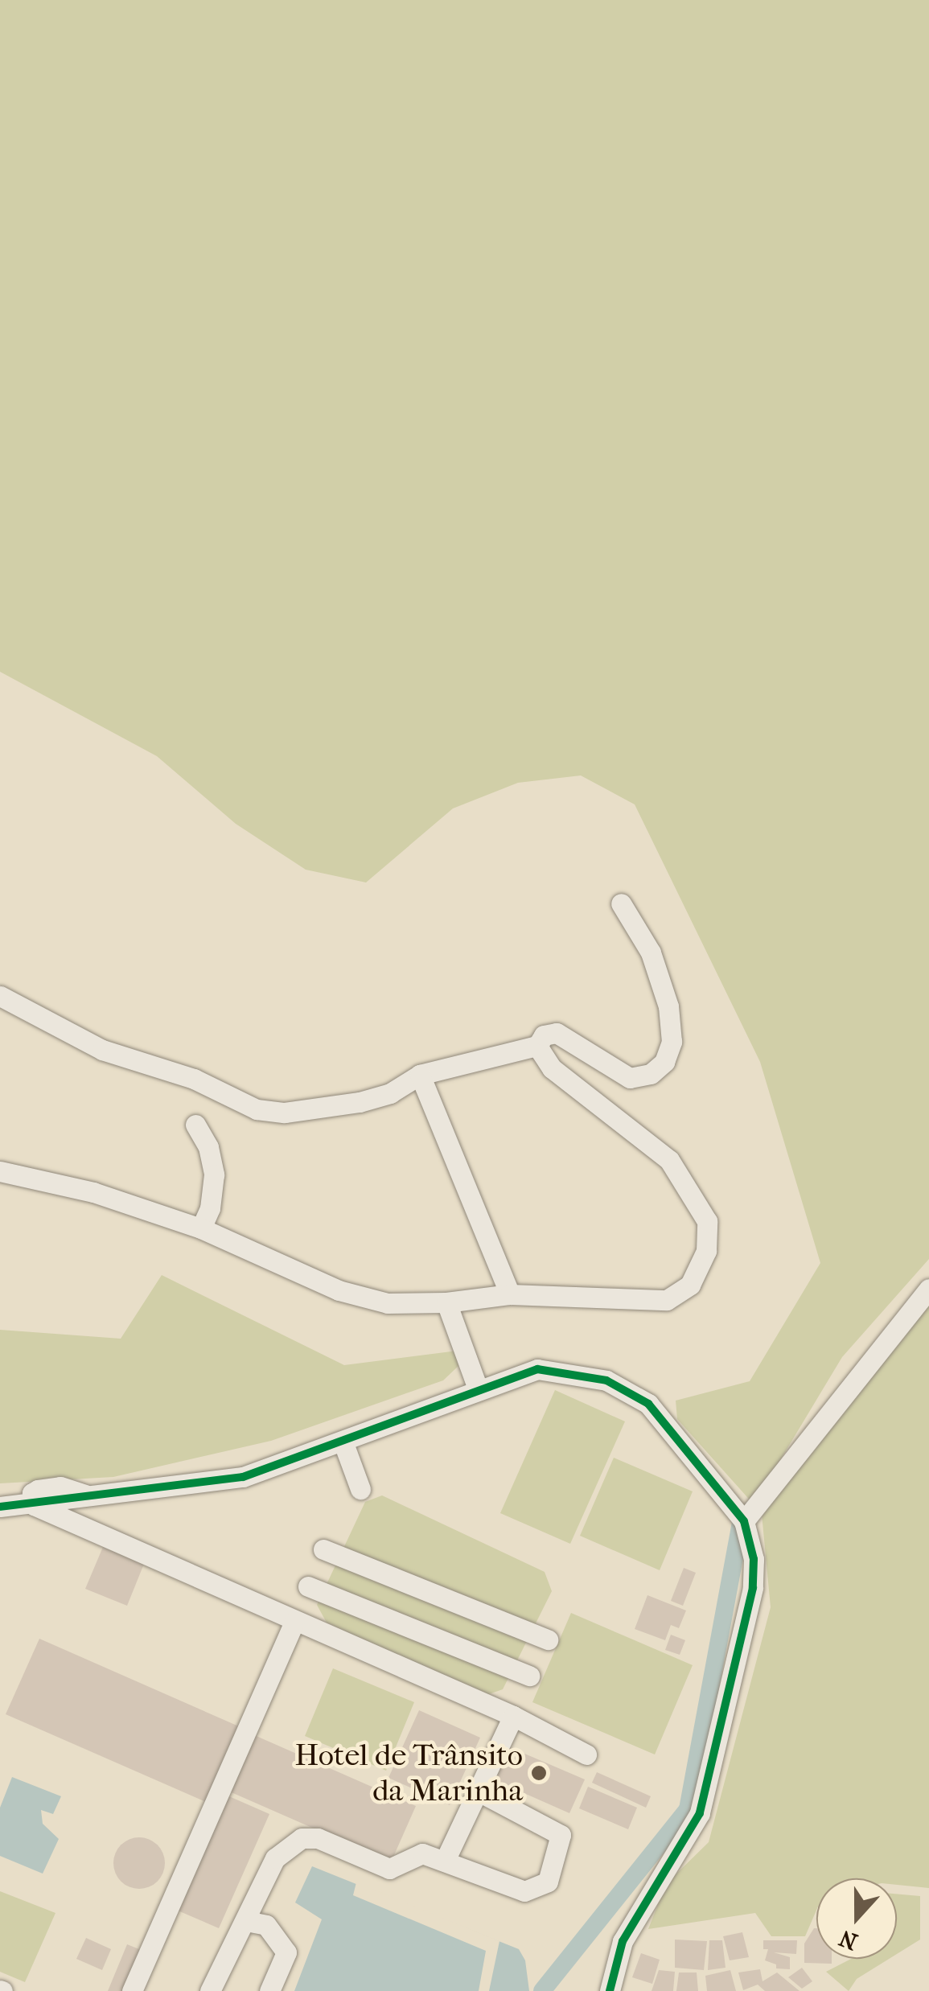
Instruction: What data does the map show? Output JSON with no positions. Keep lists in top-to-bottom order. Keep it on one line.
{"places":["Hotel de Trânsito da Marinha"],"north":"bottom"}
